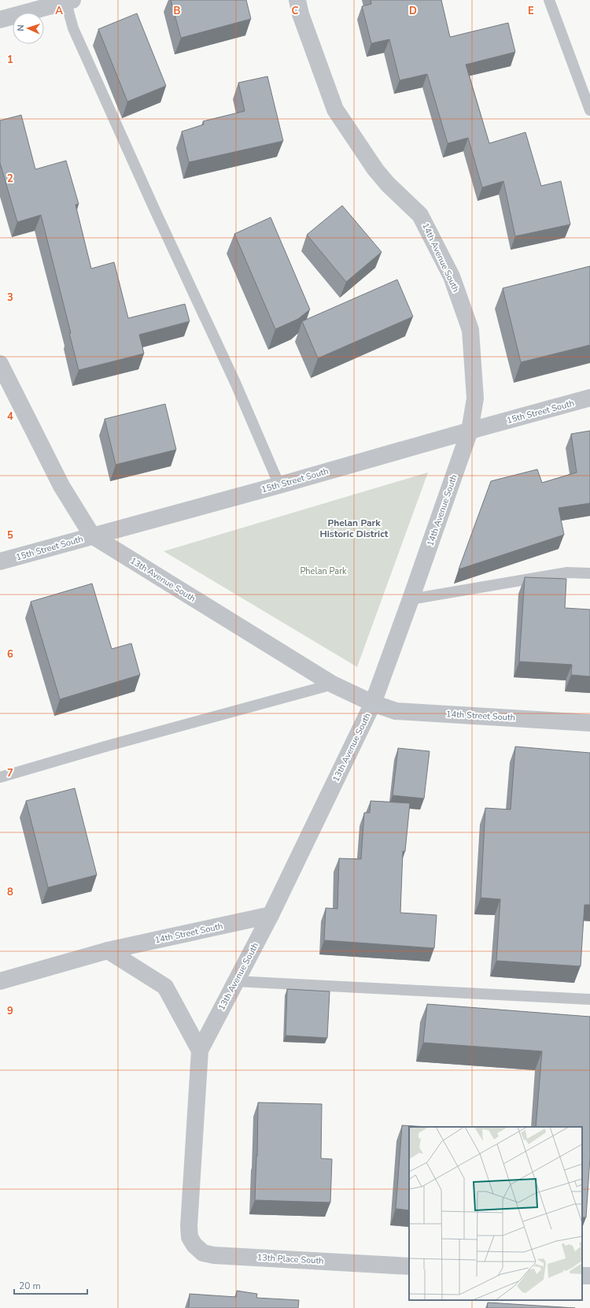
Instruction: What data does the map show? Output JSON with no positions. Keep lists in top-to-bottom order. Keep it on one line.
{"streets":{"street":["14th Avenue South","15th Street South","13th Avenue South","14th Street South","13th Place South"]},"crossings":[["14th Avenue South","15th Street South"],["14th Avenue South","13th Avenue South"],["14th Avenue South","14th Street South"],["15th Street South","13th Avenue South"],["13th Avenue South","14th Street South"],["13th Avenue South","13th Place South"]],"districts":["Phelan Park Historic District"],"parks":["Phelan Park"],"scale_bar":"20 m","north":"left","grid":{"columns":["A","B","C","D","E"],"rows":["1","2","3","4","5","6","7","8","9"]}}
